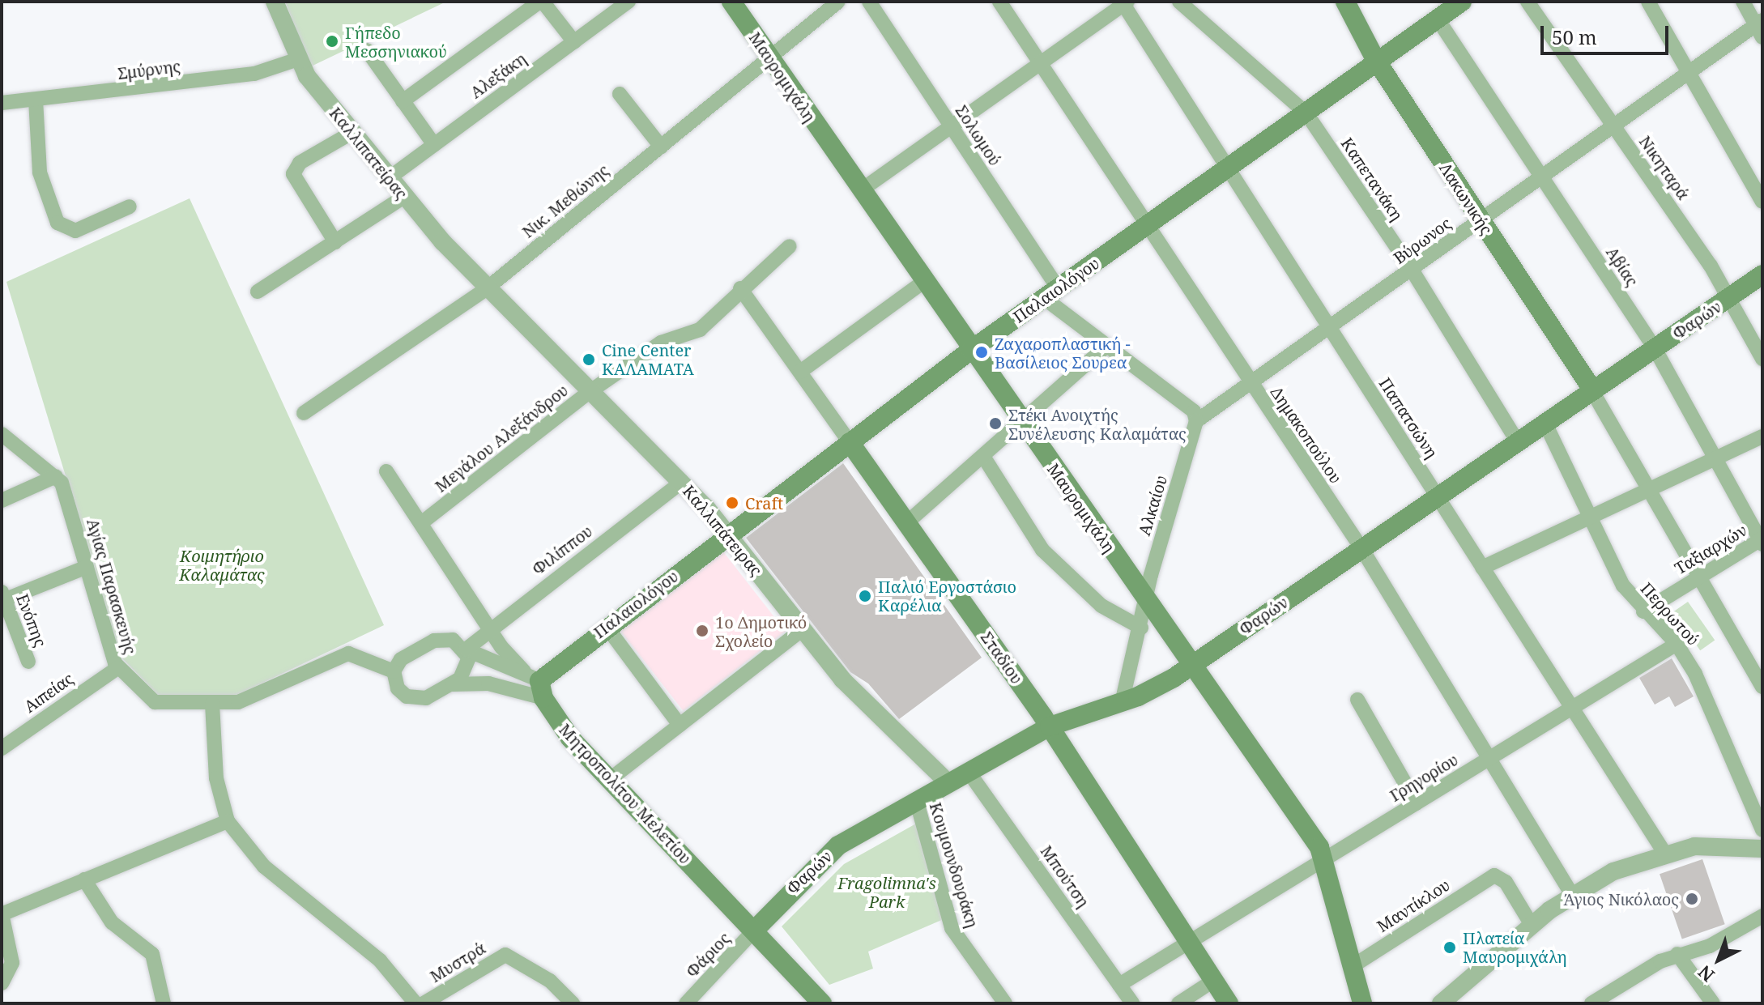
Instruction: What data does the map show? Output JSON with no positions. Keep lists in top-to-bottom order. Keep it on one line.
{"streets":{"main road":["Μαυρομιχάλη","Λακωνικής","Παλαιολόγου","Φαρών","Σταδίου","Μητροπολίτου Μελετίου"],"street":["Σμύρνης","Αλεξάκη","Σολωμού","Καλλιπατείρας","Νικηταρά","Καπετανάκη","Νικ. Μεθώνης","Βύρωνος","Αβίας","Παπατσώνη","Δημακοπούλου","Μεγάλου Αλεξάνδρου","Αλκαίου","Καλλιπάτειρας","Ταξιαρχών","Φιλίππου","Αγίας Παρασκευής","Περρωτού","Ενόπης","Αιπείας","Γρηγορίου","Κουμουνδουράκη","Μπούτση","Μαντίκλου","Φάριος","Μυστρά"]},"crossings":[["Σμύρνης","Καλλιπατείρας"],["Αλεξάκη","Καλλιπατείρας"],["Μαυρομιχάλη","Νικ. Μεθώνης"],["Μαυρομιχάλη","Παλαιολόγου"],["Μαυρομιχάλη","Φαρών"],["Μαυρομιχάλη","Αλκαίου"],["Μαυρομιχάλη","Γρηγορίου"],["Μαυρομιχάλη","Μαντίκλου"],["Σολωμού","Βύρωνος"],["Σολωμού","Παλαιολόγου"],["Σολωμού","Αλκαίου"],["Καλλιπατείρας","Νικ. Μεθώνης"],["Καλλιπατείρας","Καλλιπάτειρας"],["Νικηταρά","Βύρωνος"],["Νικηταρά","Φαρών"],["Καπετανάκη","Βύρωνος"],["Καπετανάκη","Παλαιολόγου"],["Καπετανάκη","Φαρών"],["Λακωνικής","Βύρωνος"],["Λακωνικής","Παλαιολόγου"],["Λακωνικής","Φαρών"],["Νικ. Μεθώνης","Καλλιπάτειρας"],["Βύρωνος","Αβίας"],["Βύρωνος","Παπατσώνη"],["Βύρωνος","Δημακοπούλου"],["Βύρωνος","Αλκαίου"],["Αβίας","Παλαιολόγου"],["Αβίας","Φαρών"],["Αβίας","Ταξιαρχών"],["Παλαιολόγου","Παπατσώνη"],["Παλαιολόγου","Δημακοπούλου"],["Παλαιολόγου","Καλλιπάτειρας"],["Παλαιολόγου","Σταδίου"],["Παλαιολόγου","Μητροπολίτου Μελετίου"],["Φαρών","Παπατσώνη"],["Φαρών","Δημακοπούλου"],["Φαρών","Αλκαίου"],["Φαρών","Καλλιπάτειρας"],["Φαρών","Περρωτού"],["Φαρών","Σταδίου"],["Φαρών","Μητροπολίτου Μελετίου"],["Φαρών","Κουμουνδουράκη"],["Φαρών","Μπούτση"],["Φαρών","Φάριος"],["Παπατσώνη","Γρηγορίου"],["Δημακοπούλου","Γρηγορίου"],["Μεγάλου Αλεξάνδρου","Καλλιπάτειρας"],["Μεγάλου Αλεξάνδρου","Σταδίου"],["Μεγάλου Αλεξάνδρου","Μητροπολίτου Μελετίου"],["Καλλιπάτειρας","Φιλίππου"],["Ταξιαρχών","Περρωτού"],["Φιλίππου","Αγίας Παρασκευής"],["Φιλίππου","Μητροπολίτου Μελετίου"],["Αγίας Παρασκευής","Αιπείας"],["Περρωτού","Γρηγορίου"],["Σταδίου","Γρηγορίου"],["Γρηγορίου","Μπούτση"],["Μητροπολίτου Μελετίου","Φάριος"]],"parks":["Κοιμητήριο Καλαμάτας","Fragolimna's Park"],"places":["Γήπεδο Μεσσηνιακού","Ζαχαροπλαστική - Βασίλειος Σουρεα","Cine Center ΚΑΛΑΜΑΤΑ","Στέκι Ανοιχτής Συνέλευσης Καλαμάτας","Craft","Παλιό Εργοστάσιο Καρέλια","1o Δημοτικό Σχολείο","Άγιος Νικόλαος","Πλατεία Μαυρομιχάλη"],"scale_bar":"50 m","north":"bottom left"}
